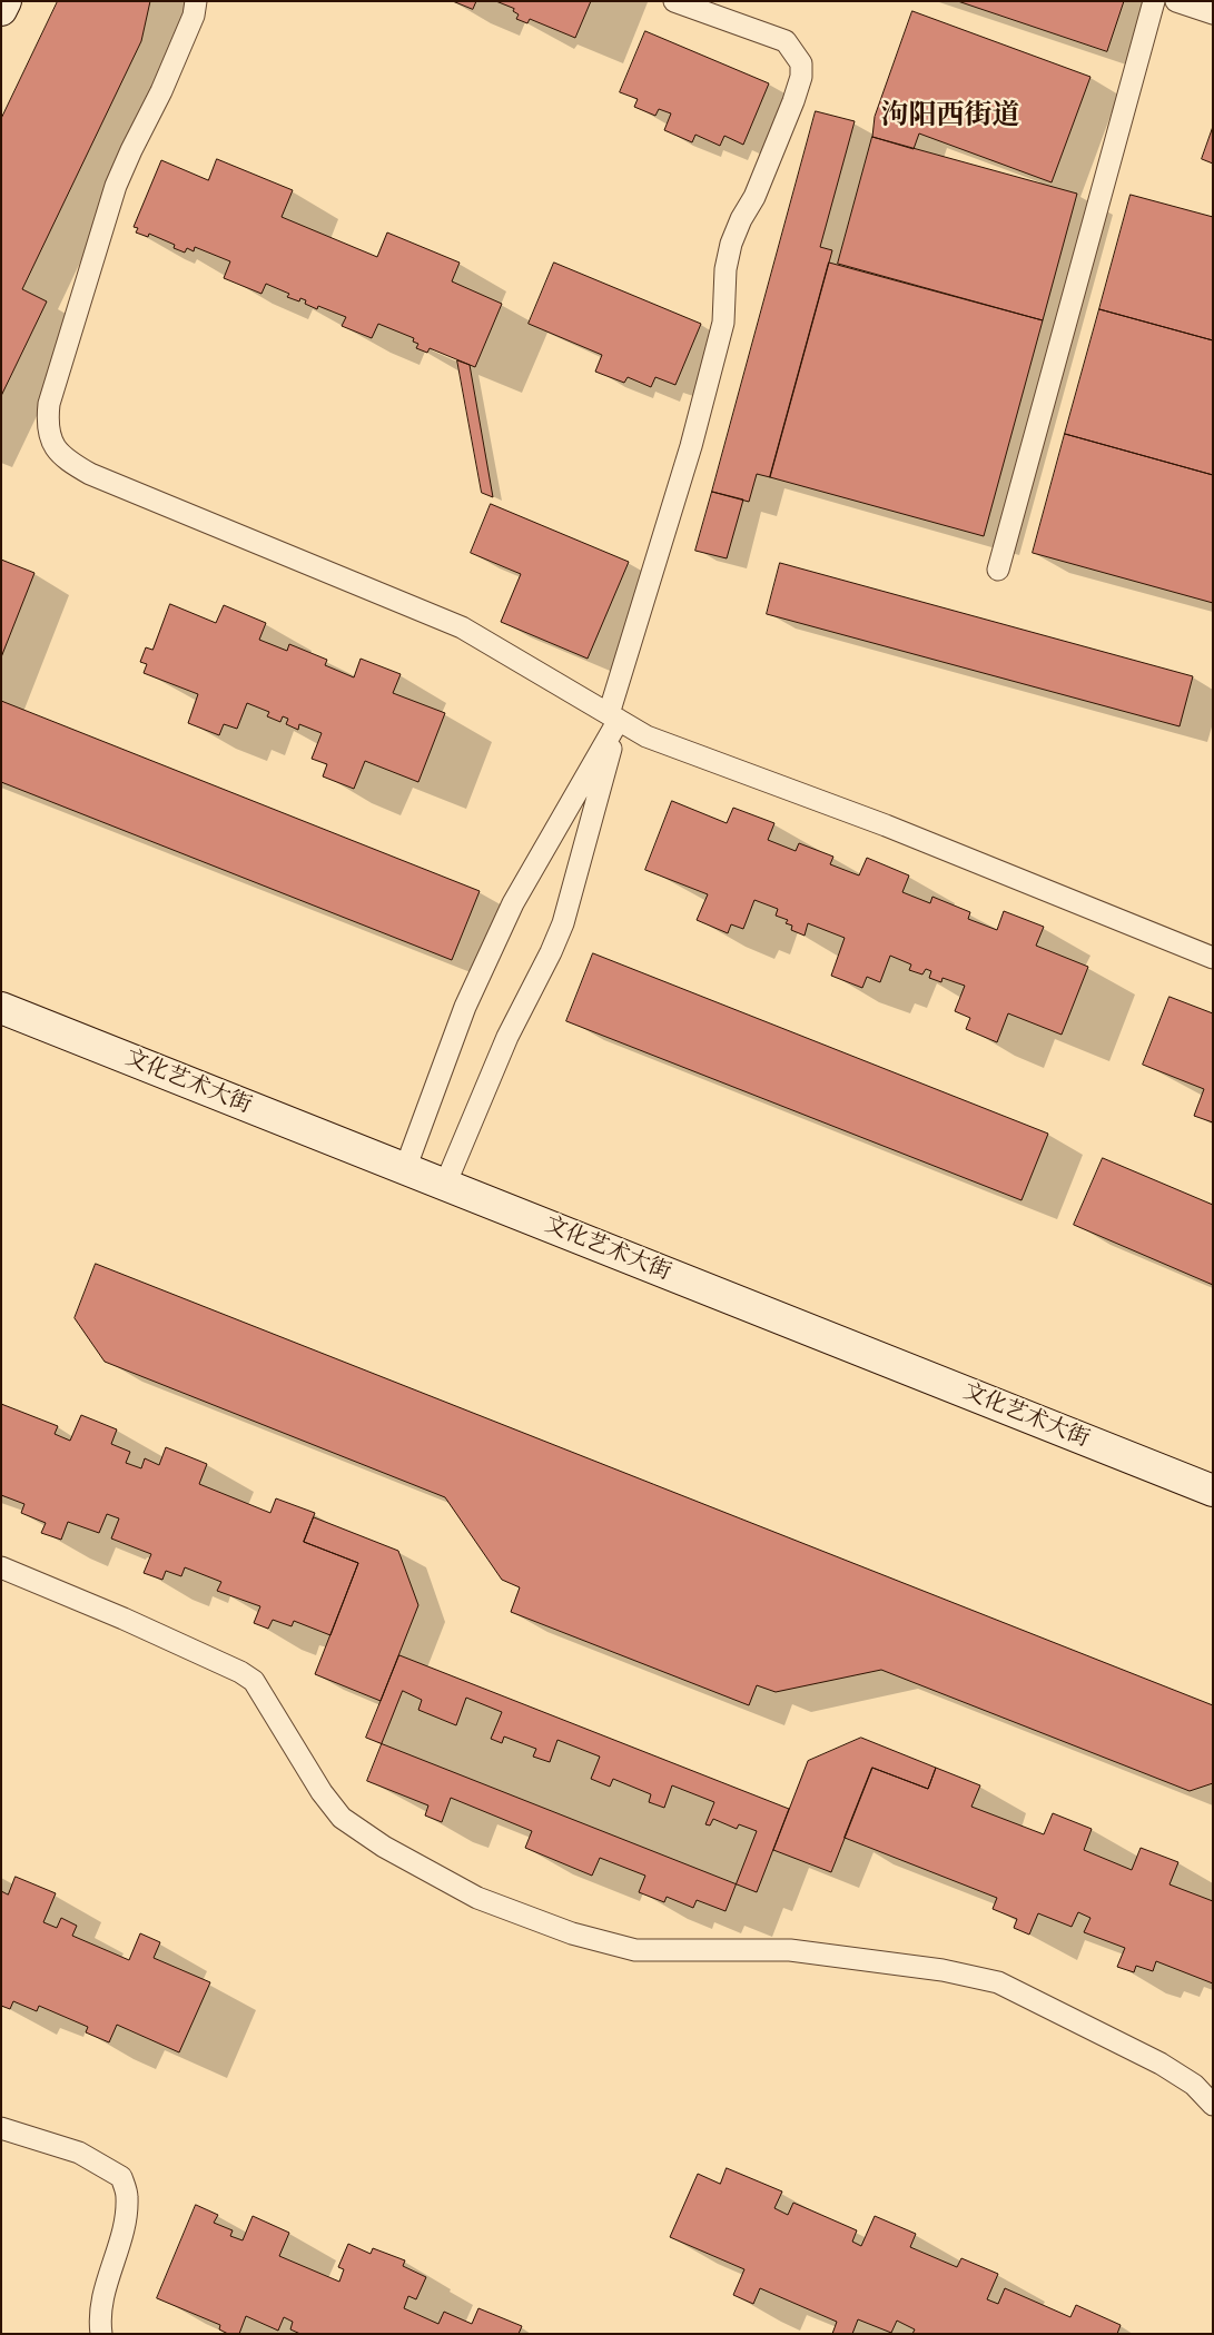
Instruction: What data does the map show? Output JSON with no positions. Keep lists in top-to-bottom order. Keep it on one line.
{"streets":{"street":["文化艺术大街"]},"districts":["泃阳西街道"]}
